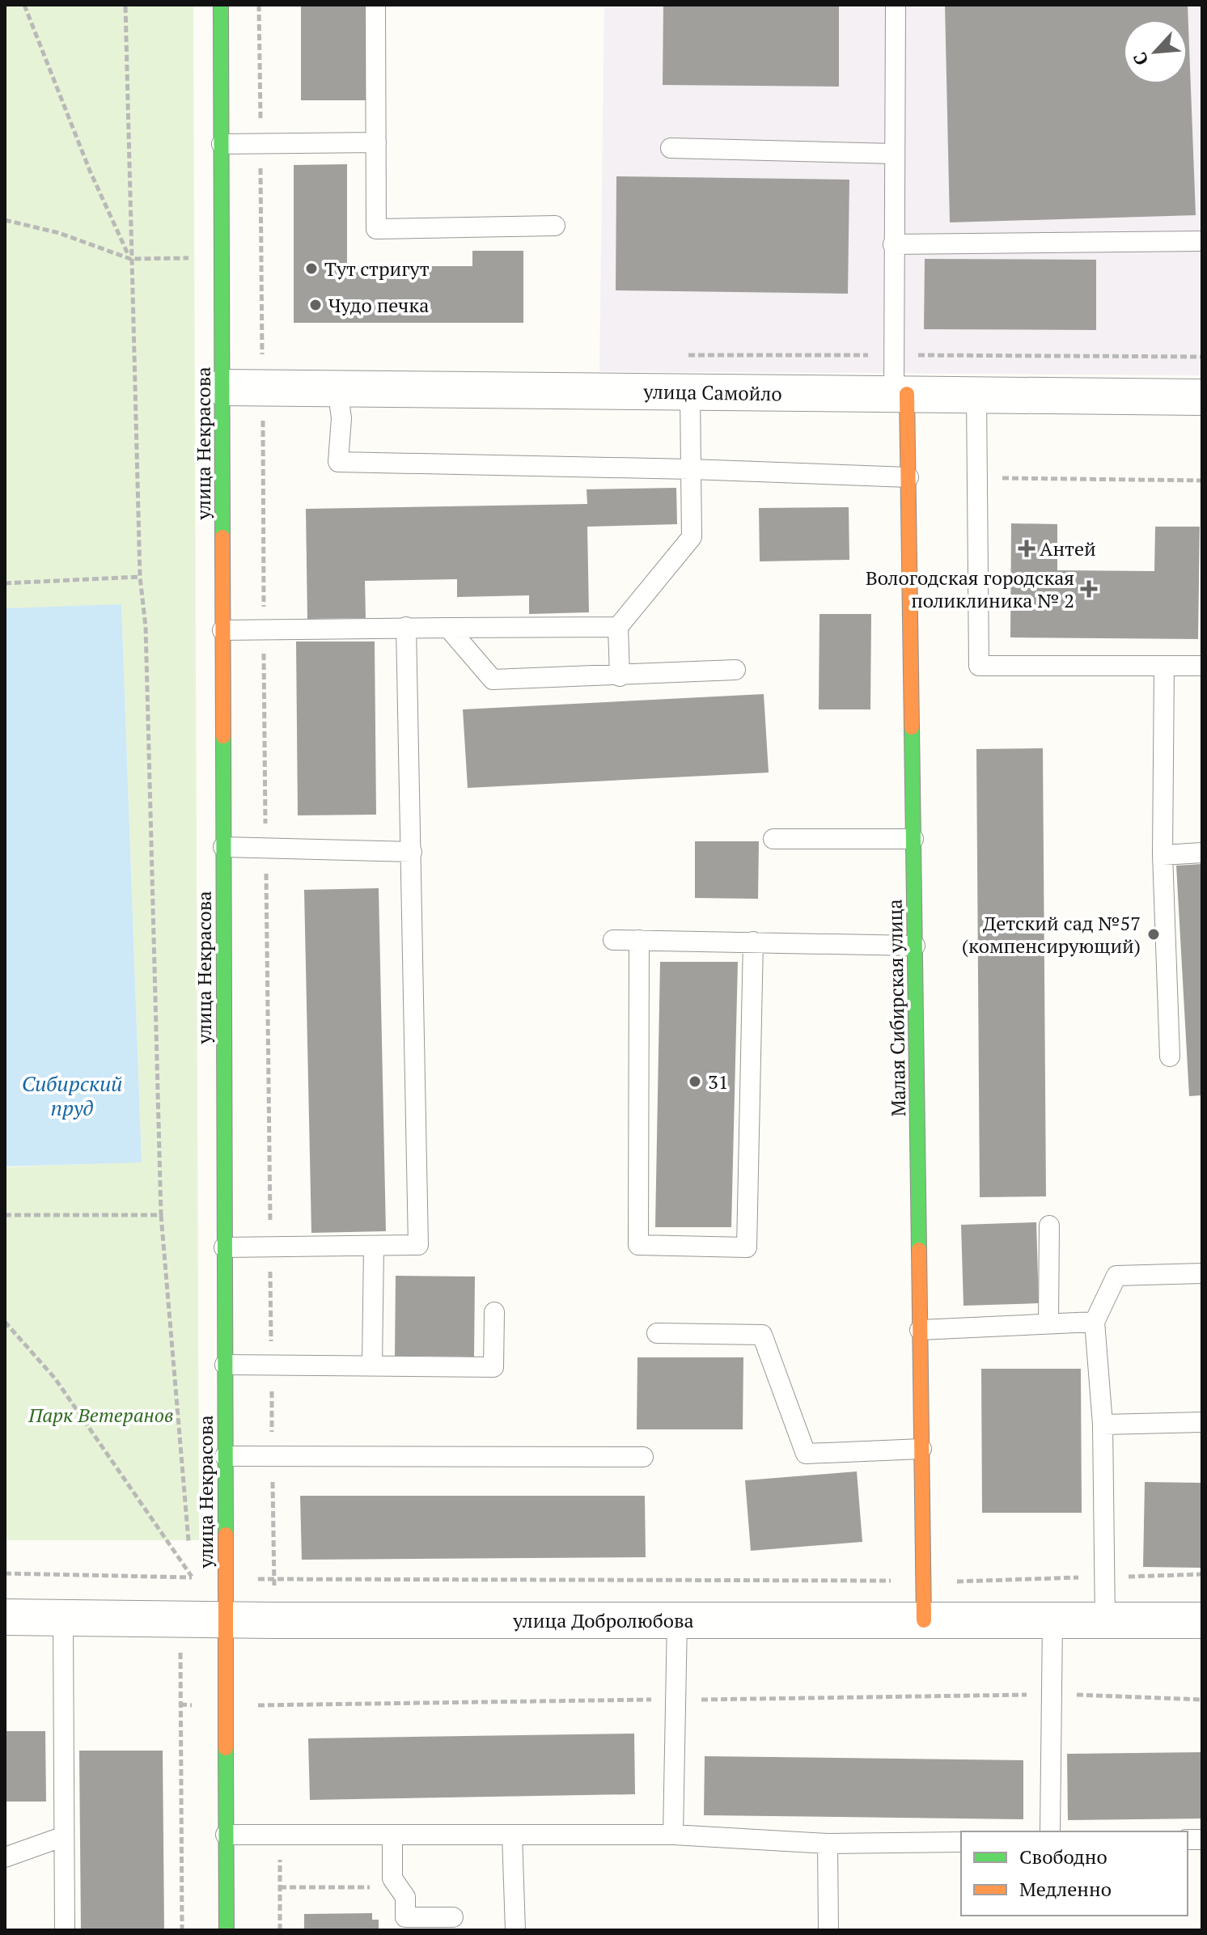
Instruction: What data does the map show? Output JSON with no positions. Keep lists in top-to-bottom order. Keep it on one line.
{"streets":{"street":["улица Самойло","улица Некрасова","Малая Сибирская улица","улица Добролюбова"]},"crossings":[["улица Самойло","улица Некрасова"],["улица Самойло","Малая Сибирская улица"],["улица Некрасова","улица Добролюбова"],["Малая Сибирская улица","улица Добролюбова"]],"water":["Сибирский пруд"],"parks":["Парк Ветеранов"],"places":{"other":["Тут стригут","Чудо печка","Детский сад №57 (компенсирующий)","31"],"health":["Антей","Вологодская городская поликлиника № 2"]},"legend":["Свободно","Медленно"],"north":"bottom left"}
